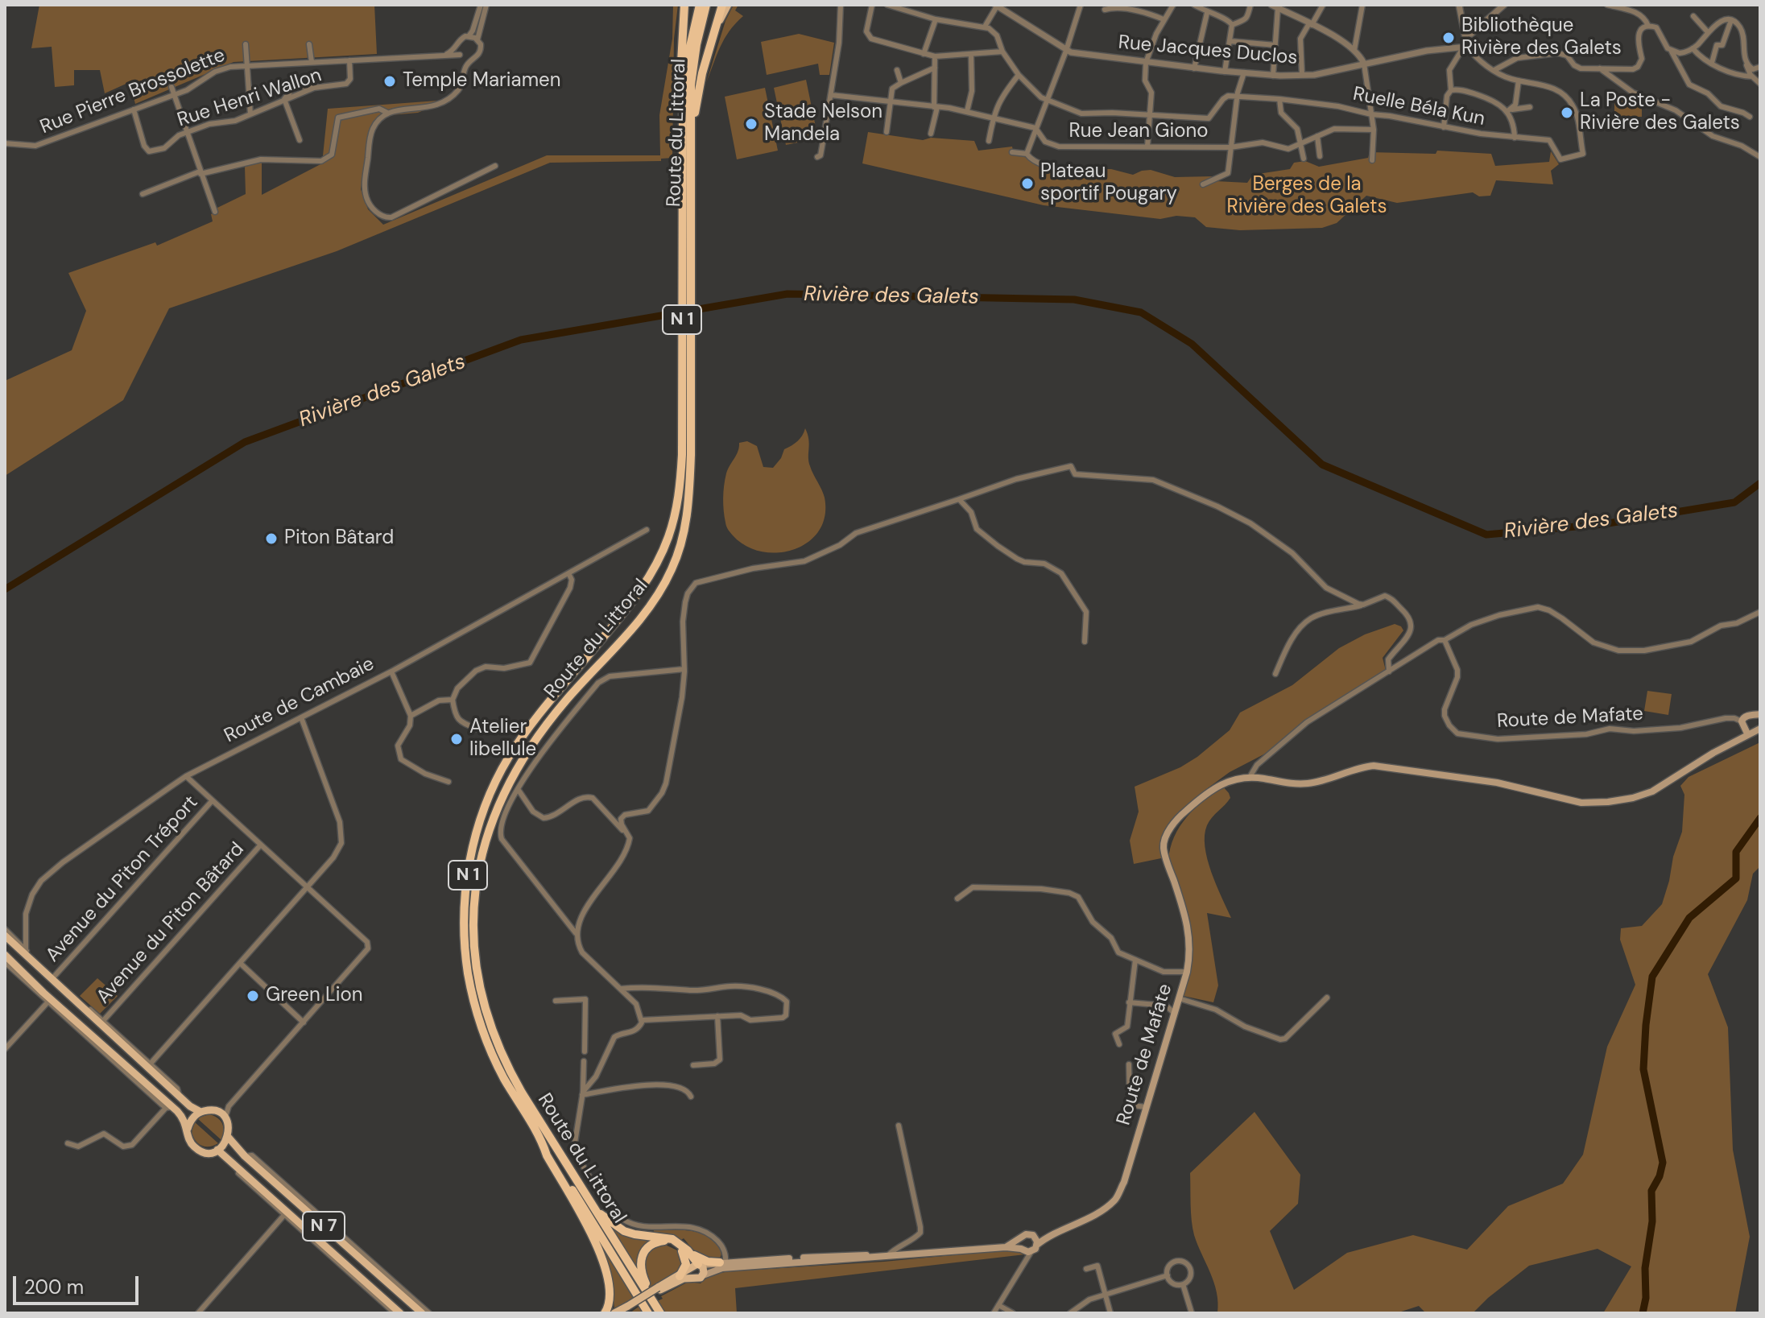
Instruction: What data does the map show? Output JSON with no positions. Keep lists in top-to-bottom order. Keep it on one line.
{"streets":{"highway":["Route du Littoral","N 1"],"main road":["Route de Mafate","N 7"],"street":["Rue Jacques Duclos","Rue Pierre Brossolette","Rue Henri Wallon","Ruelle Béla Kun","Rue Jean Giono","Route de Cambaie","Avenue du Piton Tréport","Avenue du Piton Bâtard"]},"crossings":[["Rue Pierre Brossolette","Rue Henri Wallon"]],"water":["Rivière des Galets"],"parks":["Berges de la Rivière des Galets"],"places":["Bibliothèque Rivière des Galets","Temple Mariamen","La Poste - Rivière des Galets","Stade Nelson Mandela","Plateau sportif Pougary","Piton Bâtard","Atelier libellule","Green Lion"],"scale_bar":"200 m"}
